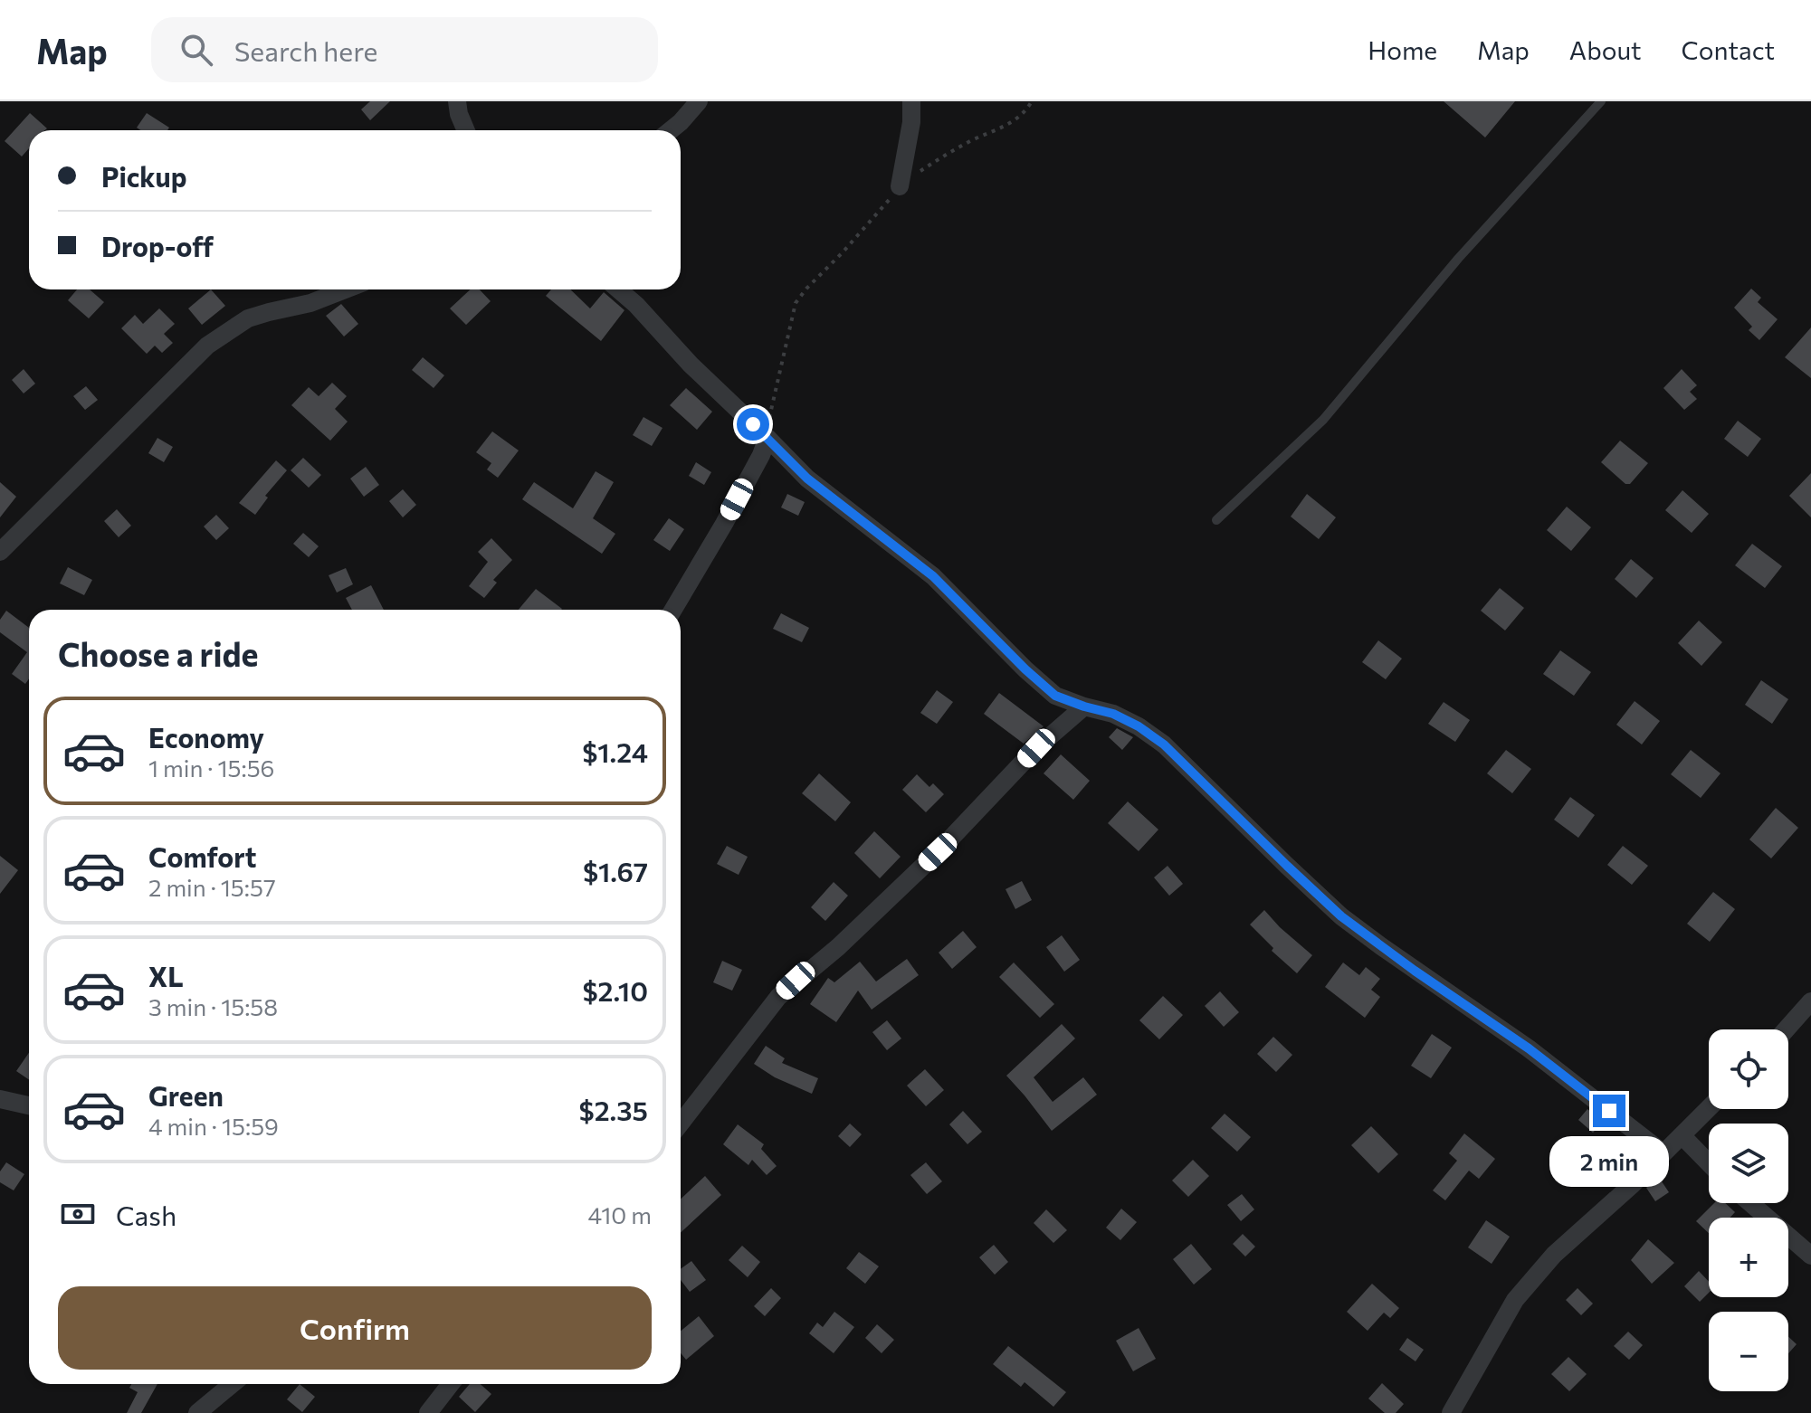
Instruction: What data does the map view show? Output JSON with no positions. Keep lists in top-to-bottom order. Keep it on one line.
{"page":{"header":"Map","search":"Search here","nav":["Home","Map","About","Contact"],"banner":["Pickup","Drop-off"],"heading":"Choose a ride","list":[{"name":"Economy","note":"1 min · 15:56","value":"$1.24"},{"name":"Comfort","note":"2 min · 15:57","value":"$1.67"},{"name":"XL","note":"3 min · 15:58","value":"$2.10"},{"name":"Green","note":"4 min · 15:59","value":"$2.35"}],"map_buttons":["+","−"],"bubble":"2 min","pay":["Cash","410 m"],"buttons":"Confirm"}}
